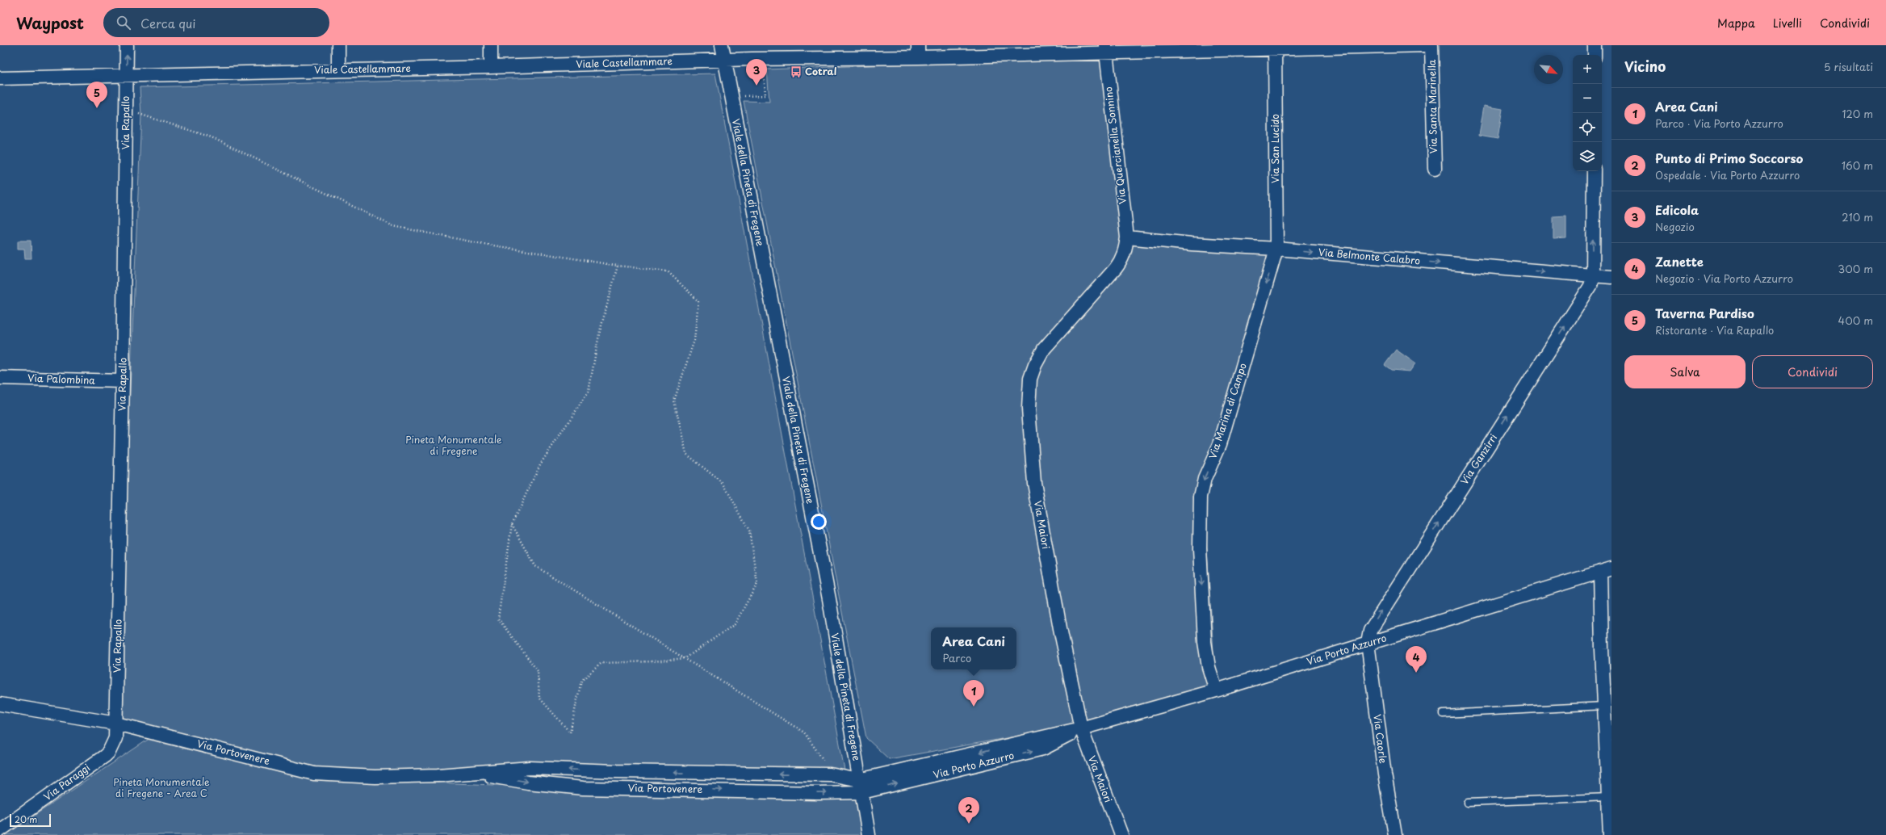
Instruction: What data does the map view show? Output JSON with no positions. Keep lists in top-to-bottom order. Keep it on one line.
{"streets":{"street":["Viale Castellammare","Via Santa Marinella","Via Rapallo","Via Quercianella Sonnino","Via San Lucido","Viale della Pineta di Fregene","Via Belmonte Calabro","Via Palombina","Via Marina di Campo","Via Ganzirri","Via Maiori","Via Porto Azzurro","Via Caorle","Via Portovenere","Via Paraggi"]},"crossings":[["Viale Castellammare","Via Rapallo"],["Viale Castellammare","Via Quercianella Sonnino"],["Viale Castellammare","Via San Lucido"],["Viale Castellammare","Viale della Pineta di Fregene"],["Via Rapallo","Via Palombina"],["Via Rapallo","Via Portovenere"],["Via Rapallo","Via Paraggi"],["Via Quercianella Sonnino","Via Belmonte Calabro"],["Via Quercianella Sonnino","Via Maiori"],["Via San Lucido","Via Belmonte Calabro"],["Via San Lucido","Via Marina di Campo"],["Viale della Pineta di Fregene","Via Porto Azzurro"],["Viale della Pineta di Fregene","Via Portovenere"],["Via Belmonte Calabro","Via Marina di Campo"],["Via Belmonte Calabro","Via Ganzirri"],["Via Belmonte Calabro","Via Maiori"],["Via Marina di Campo","Via Porto Azzurro"],["Via Ganzirri","Via Porto Azzurro"],["Via Ganzirri","Via Caorle"],["Via Maiori","Via Porto Azzurro"],["Via Porto Azzurro","Via Caorle"],["Via Porto Azzurro","Via Portovenere"],["Via Portovenere","Via Paraggi"]],"one_way":["Via Belmonte Calabro","Via Marina di Campo","Via Ganzirri"],"parks":["Pineta Monumentale di Fregene","Pineta Monumentale di Fregene - Area C"],"places":{"bus stop":["Cotral"]},"scale_bar":"20 m","north":"bottom right","page":{"header":"Waypost","search":"Cerca qui","nav":["Mappa","Livelli","Condividi"],"heading":["Vicino","5 risultati"],"map_buttons":["+","−"],"pins":["3","5","4","1","2"],"list":[{"mark":"1","name":"Area Cani","note":"Parco · Via Porto Azzurro","value":"120 m"},{"mark":"2","name":"Punto di Primo Soccorso","note":"Ospedale · Via Porto Azzurro","value":"160 m"},{"mark":"3","name":"Edicola","note":"Negozio","value":"210 m"},{"mark":"4","name":"Zanette","note":"Negozio · Via Porto Azzurro","value":"300 m"},{"mark":"5","name":"Taverna Pardiso","note":"Ristorante · Via Rapallo","value":"400 m"}],"buttons":["Salva","Condividi"],"popup":["Area Cani","Parco"],"scale":"20 m"}}
